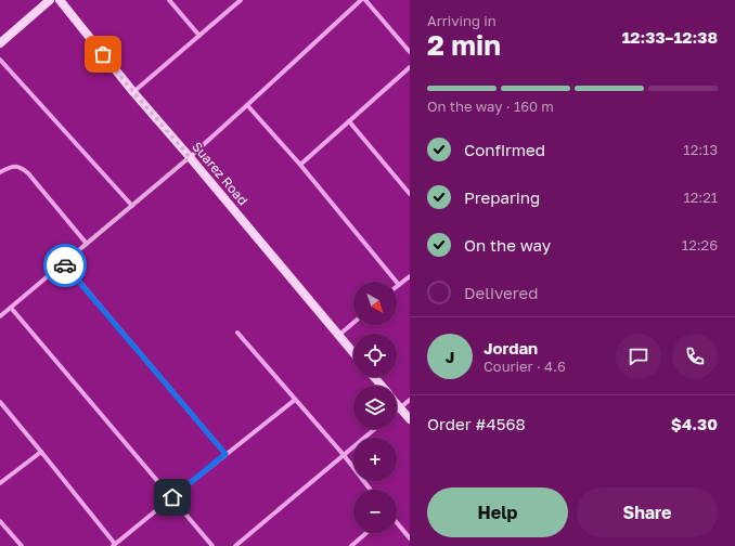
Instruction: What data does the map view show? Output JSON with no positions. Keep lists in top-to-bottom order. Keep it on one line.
{"streets":{"street":["Suarez Road"]},"north":"bottom right","page":{"heading":["2 min","Arriving in","12:33–12:38"],"panel":["Jordan","Courier · 4.6","Order #4568","$4.30"],"bar":"On the way · 160 m","list":[["Confirmed","12:13"],["Preparing","12:21"],["On the way","12:26"],"Delivered"],"map_buttons":["+","−"],"round":"J","buttons":["Help","Share"]}}
